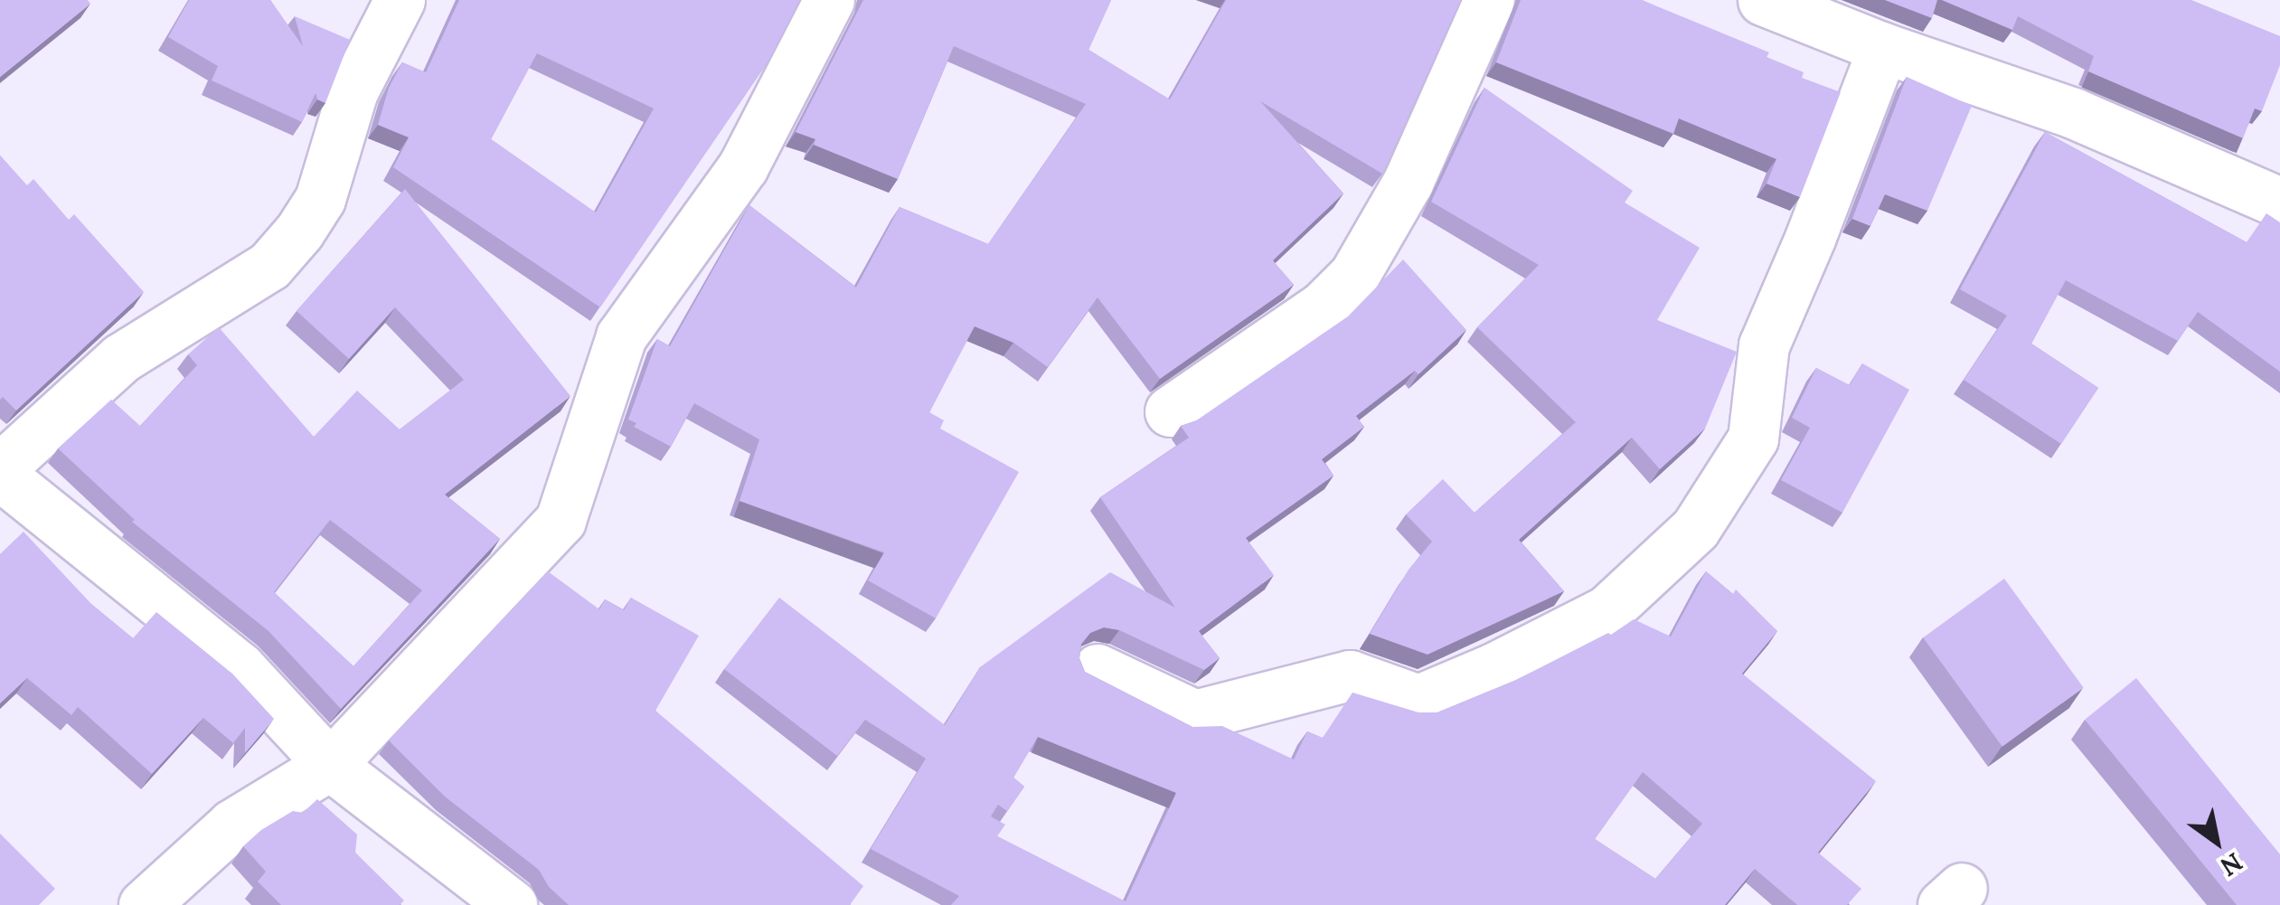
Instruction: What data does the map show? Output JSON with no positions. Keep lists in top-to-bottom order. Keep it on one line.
{"north":"bottom right"}
